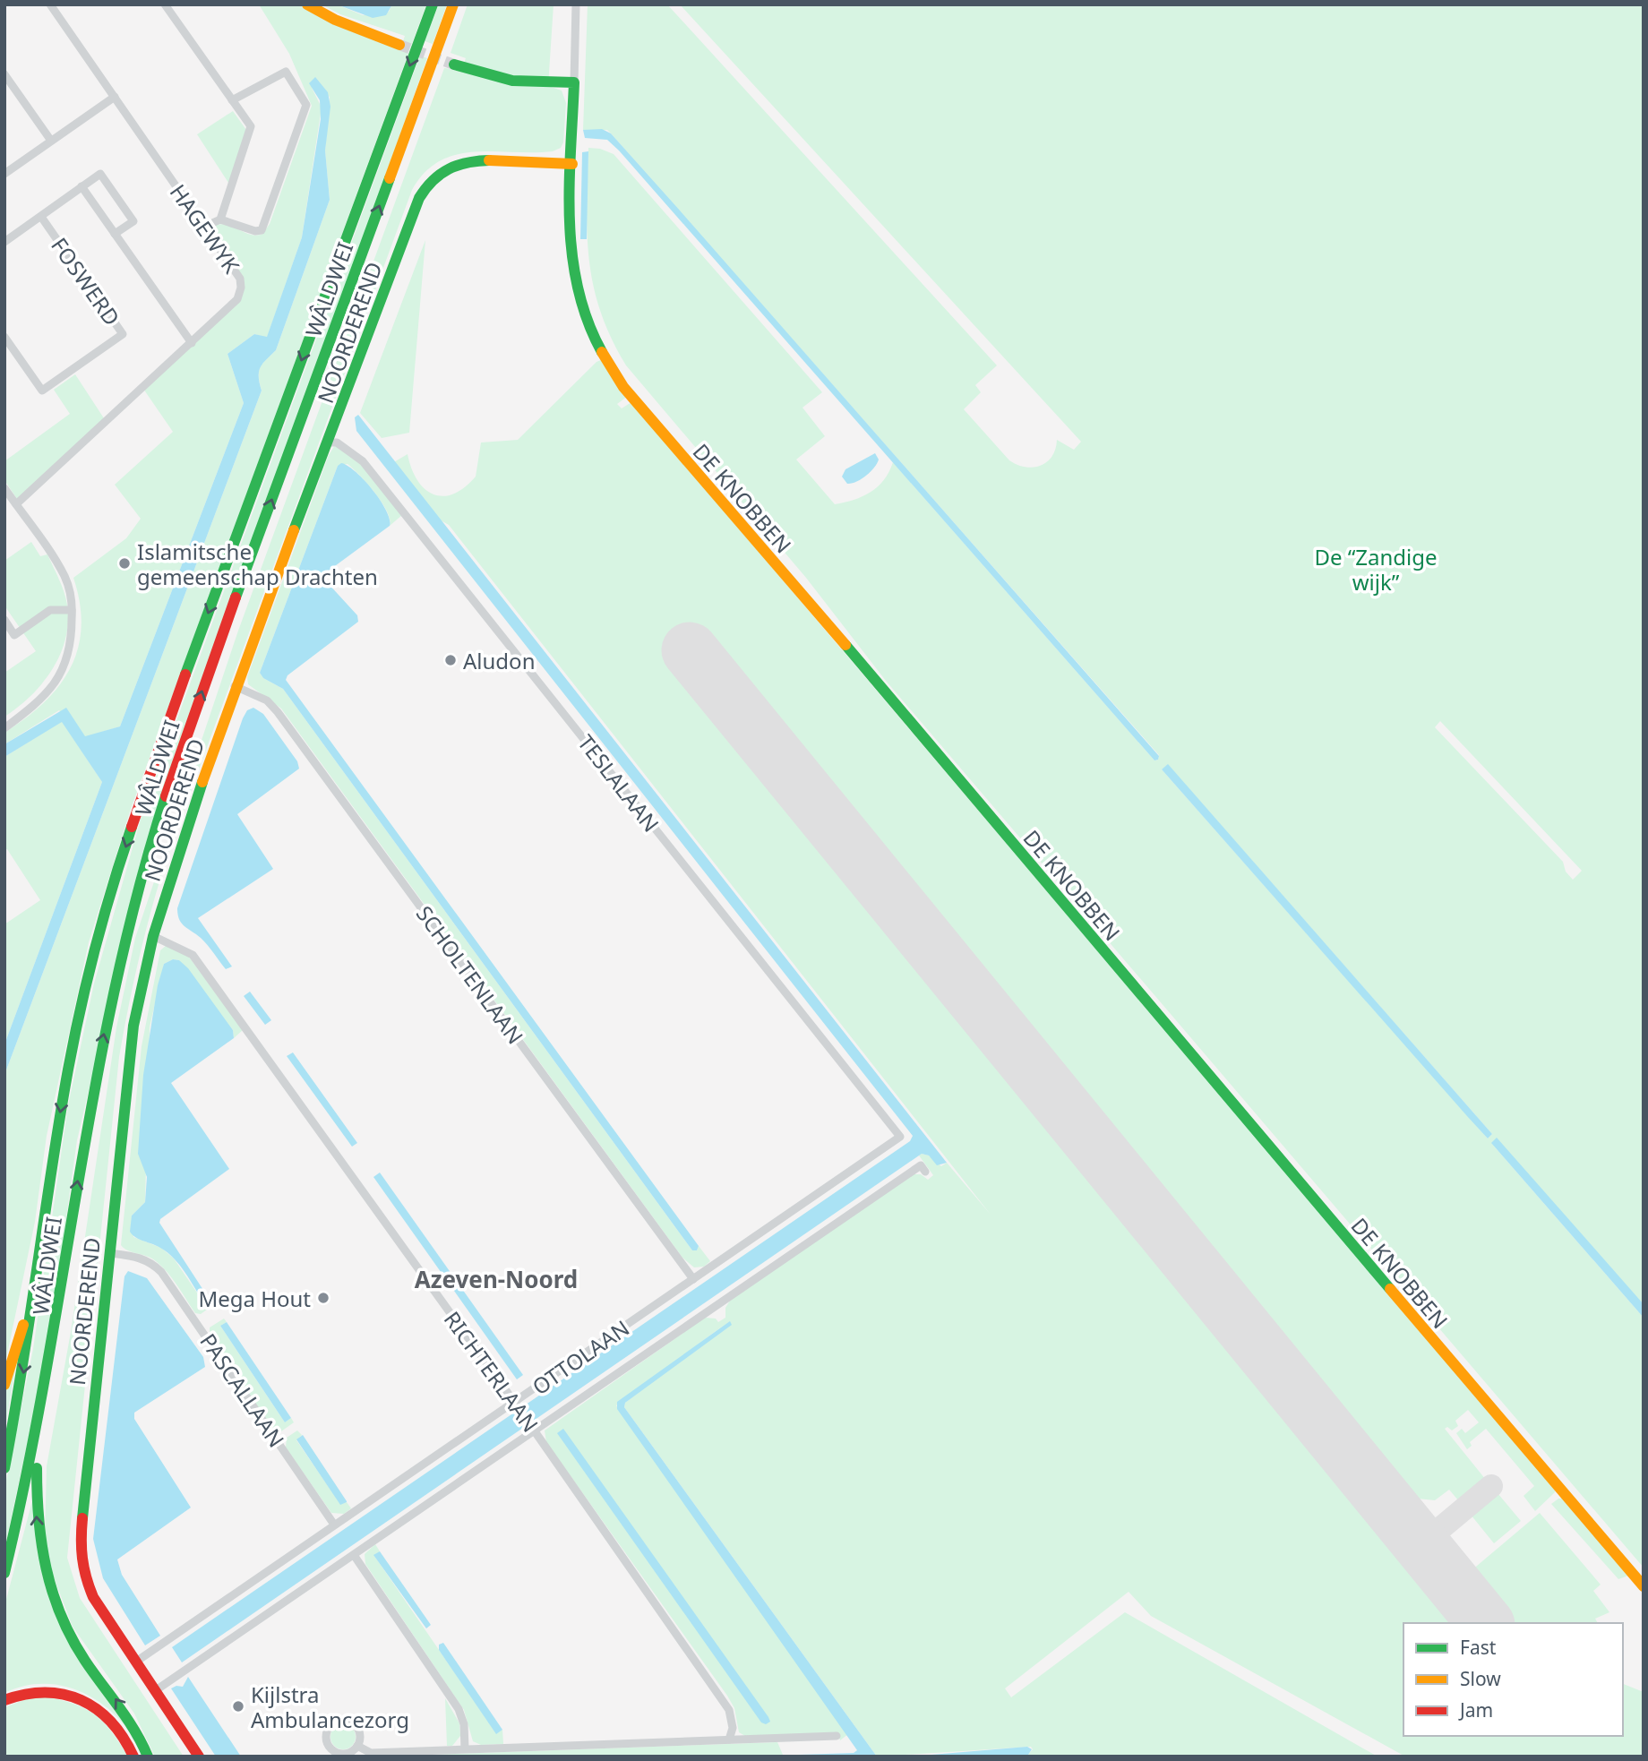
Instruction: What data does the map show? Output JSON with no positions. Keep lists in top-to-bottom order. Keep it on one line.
{"streets":{"main road":["WÂLDWEI","NOORDEREND","DE KNOBBEN"],"street":["HAGEWYK","FOSWERD","TESLALAAN","SCHOLTENLAAN","OTTOLAAN","RICHTERLAAN","PASCALLAAN"]},"crossings":[["NOORDEREND","DE KNOBBEN"],["NOORDEREND","TESLALAAN"],["NOORDEREND","SCHOLTENLAAN"],["NOORDEREND","OTTOLAAN"],["NOORDEREND","RICHTERLAAN"],["NOORDEREND","PASCALLAAN"],["TESLALAAN","OTTOLAAN"],["SCHOLTENLAAN","OTTOLAAN"],["OTTOLAAN","RICHTERLAAN"],["OTTOLAAN","PASCALLAAN"]],"districts":["Azeven-Noord"],"parks":["De “Zandige wijk”"],"places":["Islamitsche gemeenschap Drachten","Aludon","Mega Hout","Kijlstra Ambulancezorg"],"legend":["Fast","Slow","Jam"]}
